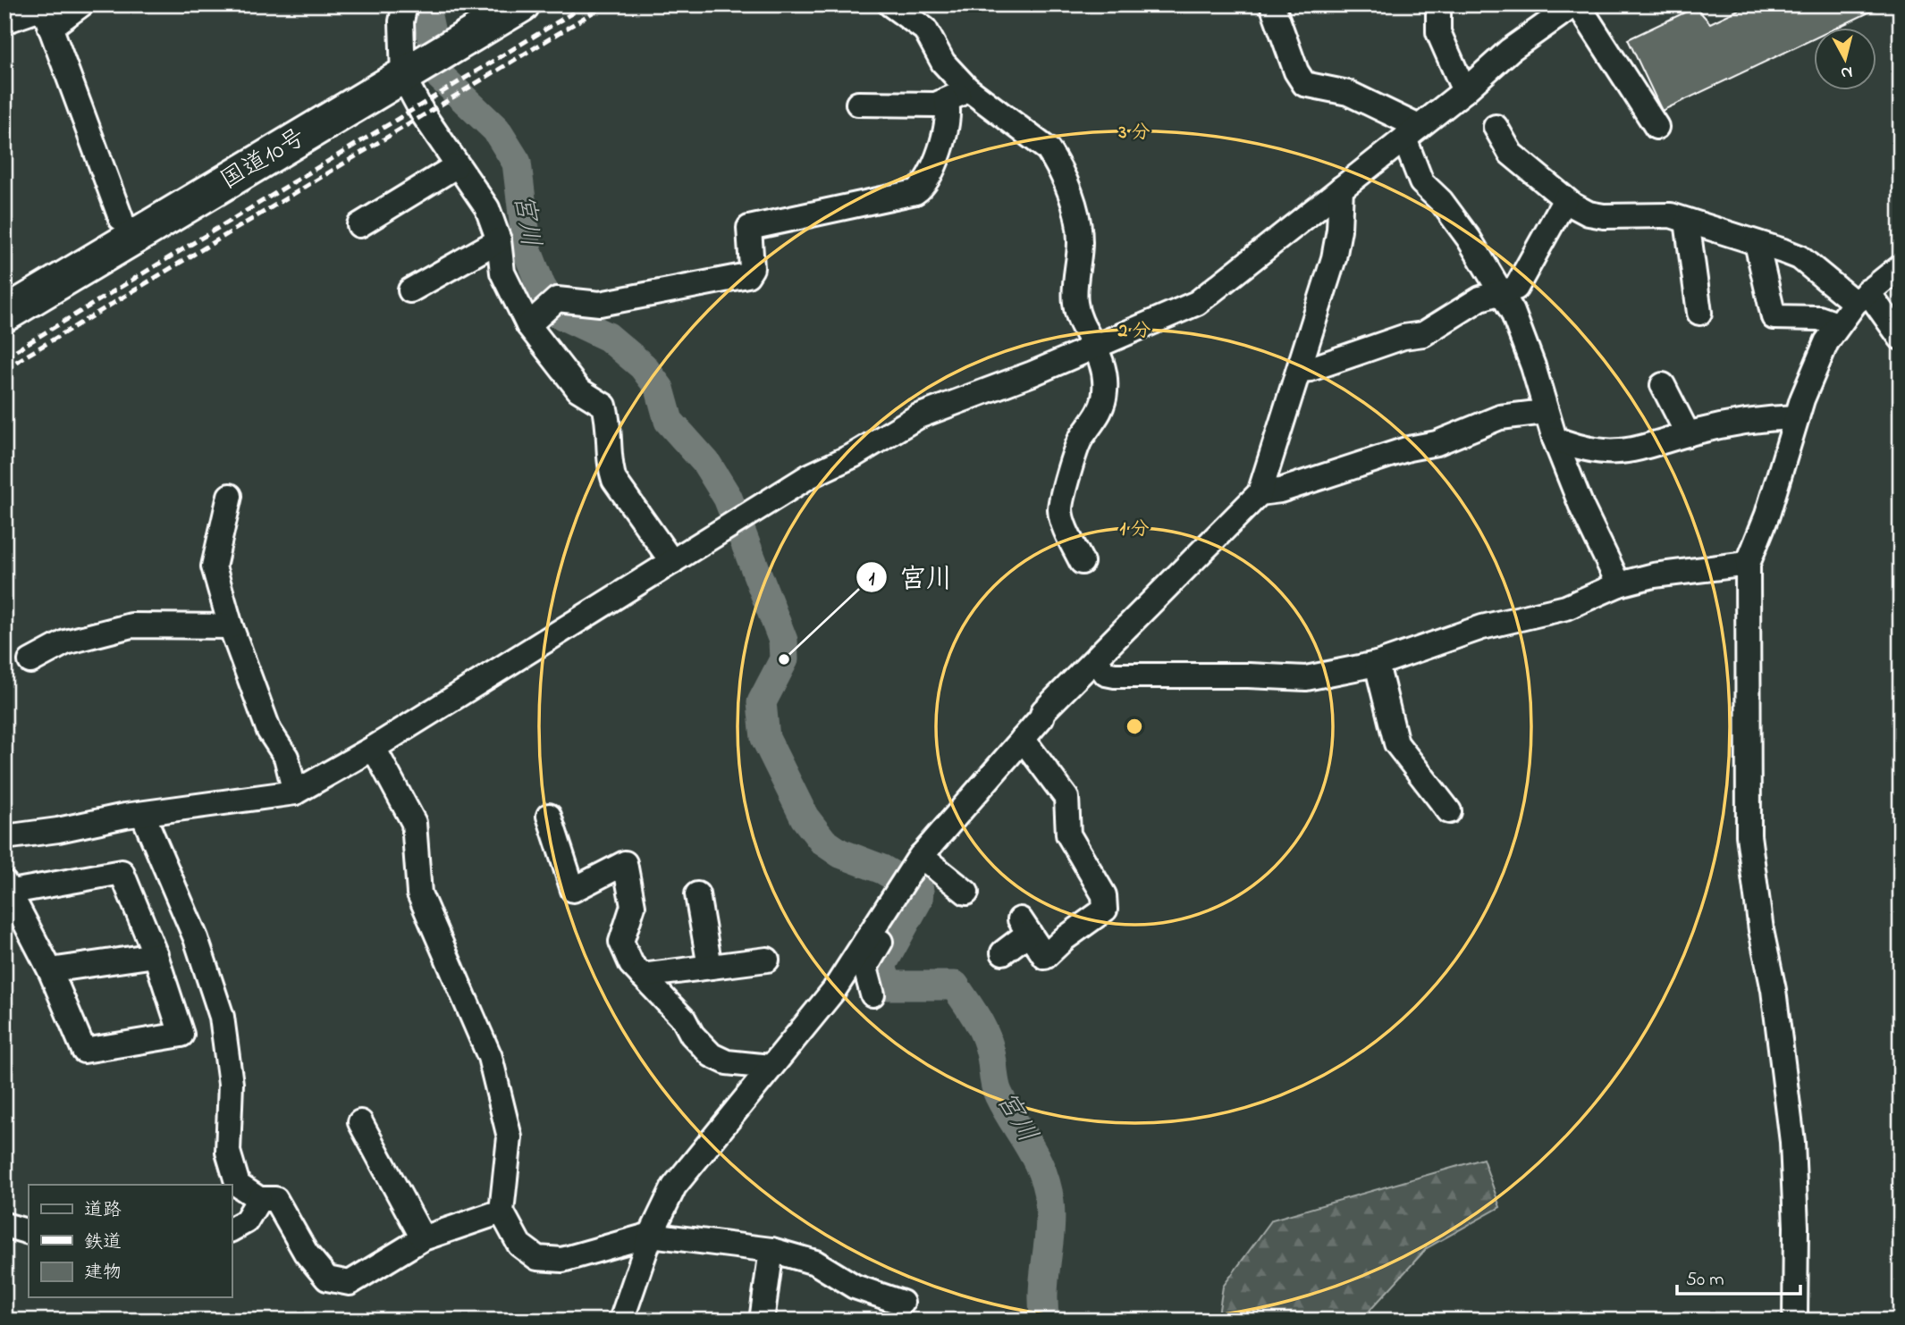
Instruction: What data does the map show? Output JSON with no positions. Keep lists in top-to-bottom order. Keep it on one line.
{"streets":{"highway":["国道10号"]},"water":["宮川"],"places":["宮川"],"legend":["道路","鉄道","建物"],"scale_bar":"50 m","north":"bottom","rings":["3 分","2 分","1 分"]}
